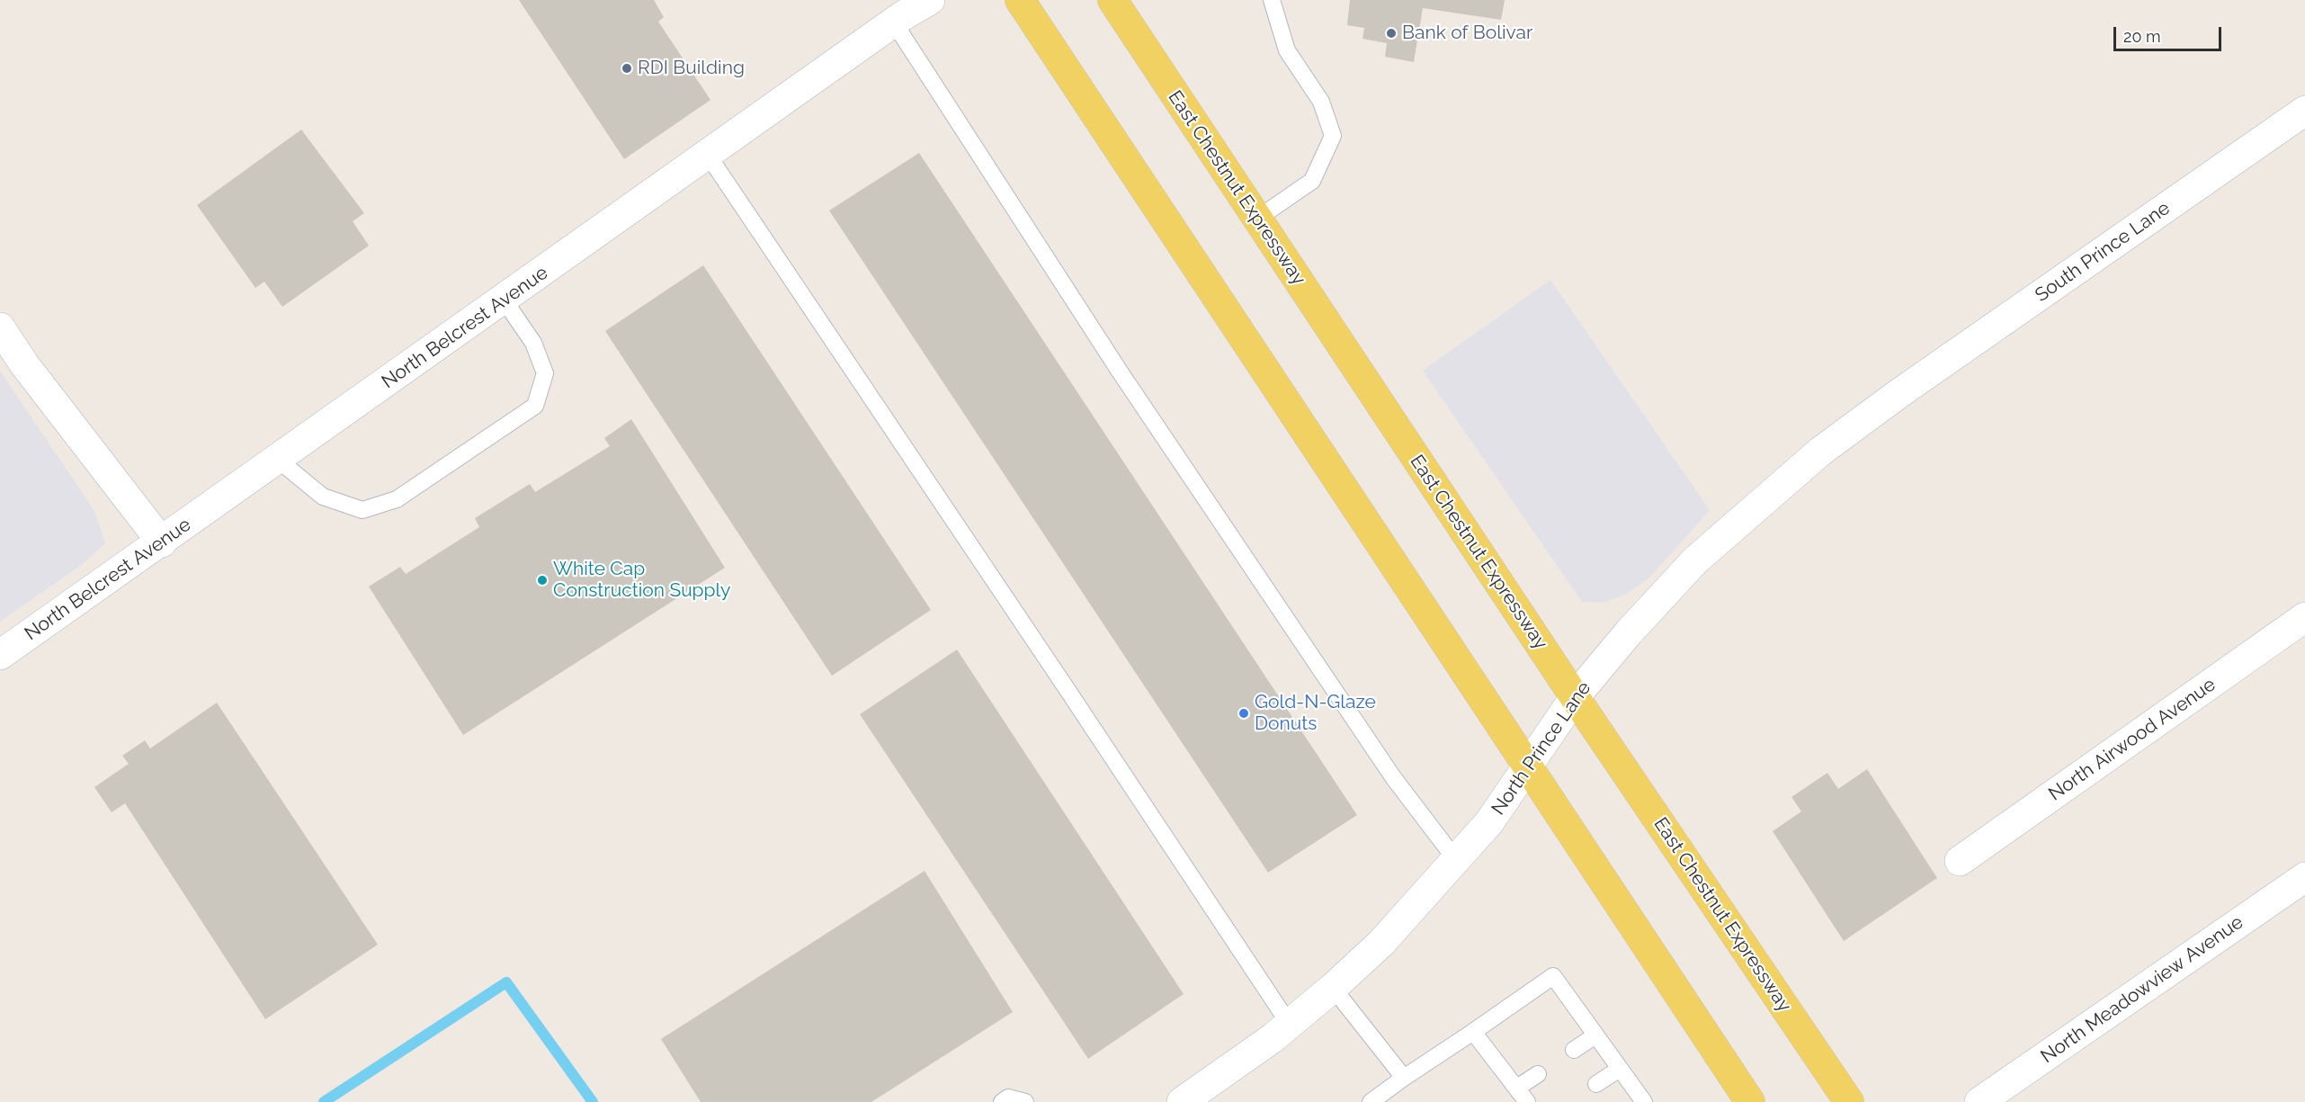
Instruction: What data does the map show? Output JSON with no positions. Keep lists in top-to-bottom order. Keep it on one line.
{"streets":{"main road":["East Chestnut Expressway"],"street":["South Prince Lane","North Belcrest Avenue","North Airwood Avenue","North Prince Lane","North Meadowview Avenue"]},"crossings":[["East Chestnut Expressway","North Prince Lane"],["South Prince Lane","North Prince Lane"]],"places":["Bank of Bolivar","RDI Building","White Cap Construction Supply","Gold-N-Glaze Donuts"],"scale_bar":"20 m"}
